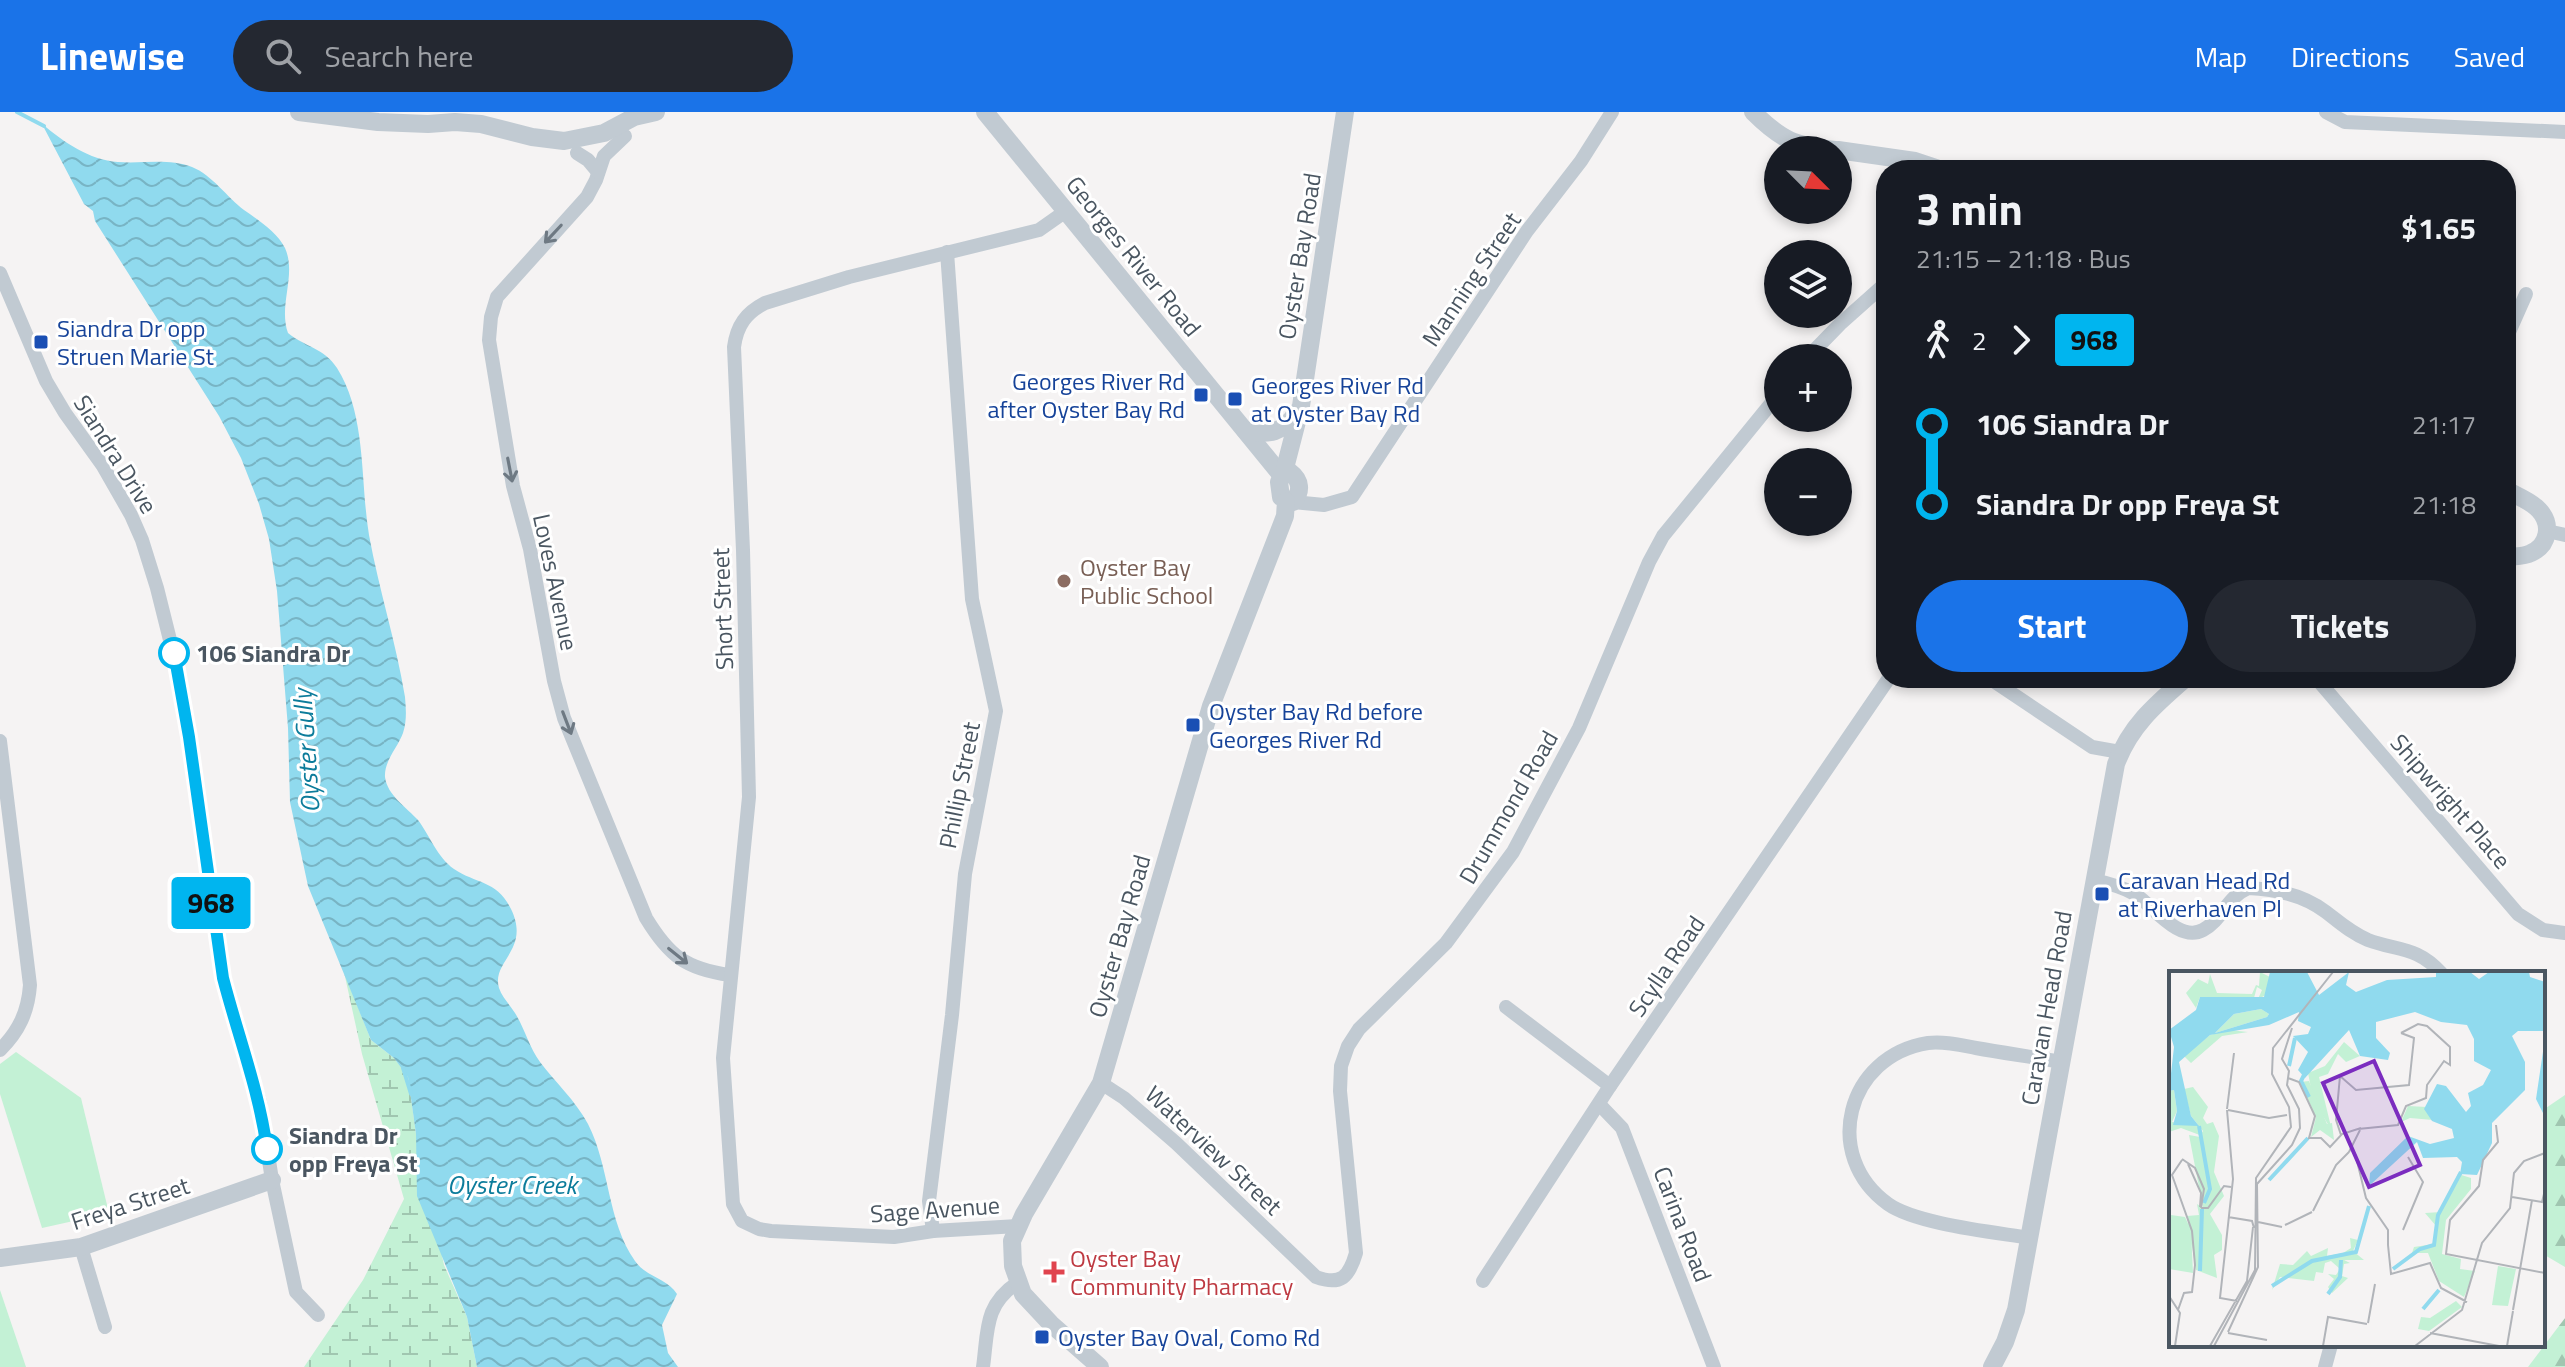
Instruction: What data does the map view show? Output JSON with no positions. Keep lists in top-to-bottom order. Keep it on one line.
{"streets":{"street":["Georges River Road","Oyster Bay Road","Manning Street","Siandra Drive","Loves Avenue","Short Street","Phillip Street","Shipwright Place","Drummond Road","Scylla Road","Caravan Head Road","Waterview Street","Freya Street","Sage Avenue","Carina Road"]},"crossings":[["Georges River Road","Oyster Bay Road"],["Georges River Road","Short Street"],["Oyster Bay Road","Waterview Street"],["Oyster Bay Road","Sage Avenue"],["Siandra Drive","Freya Street"],["Loves Avenue","Short Street"],["Short Street","Phillip Street"],["Short Street","Sage Avenue"],["Phillip Street","Sage Avenue"],["Drummond Road","Waterview Street"],["Scylla Road","Carina Road"]],"one_way":["Loves Avenue"],"water":["Oyster Gully","Oyster Creek"],"places":{"transit":["Siandra Dr opp Struen Marie St","Georges River Rd after Oyster Bay Rd","Georges River Rd at Oyster Bay Rd","Oyster Bay Rd before Georges River Rd","Caravan Head Rd at Riverhaven Pl","Oyster Bay Oval, Como Rd"],"other":["Oyster Bay Public School","106 Siandra Dr","Siandra Dr opp Freya St"],"health":["Oyster Bay Community Pharmacy"]},"lines":["bus line 968"],"north":"bottom right","page":{"header":"Linewise","search":"Search here","nav":["Map","Directions","Saved"],"on_map":"968","map_buttons":["+","−"],"heading":["3 min","21:15 – 21:18 · Bus","$1.65"],"legs":["2","968"],"list":[{"name":"106 Siandra Dr","value":"21:17"},{"name":"Siandra Dr opp Freya St","value":"21:18"}],"buttons":["Start","Tickets"]}}
